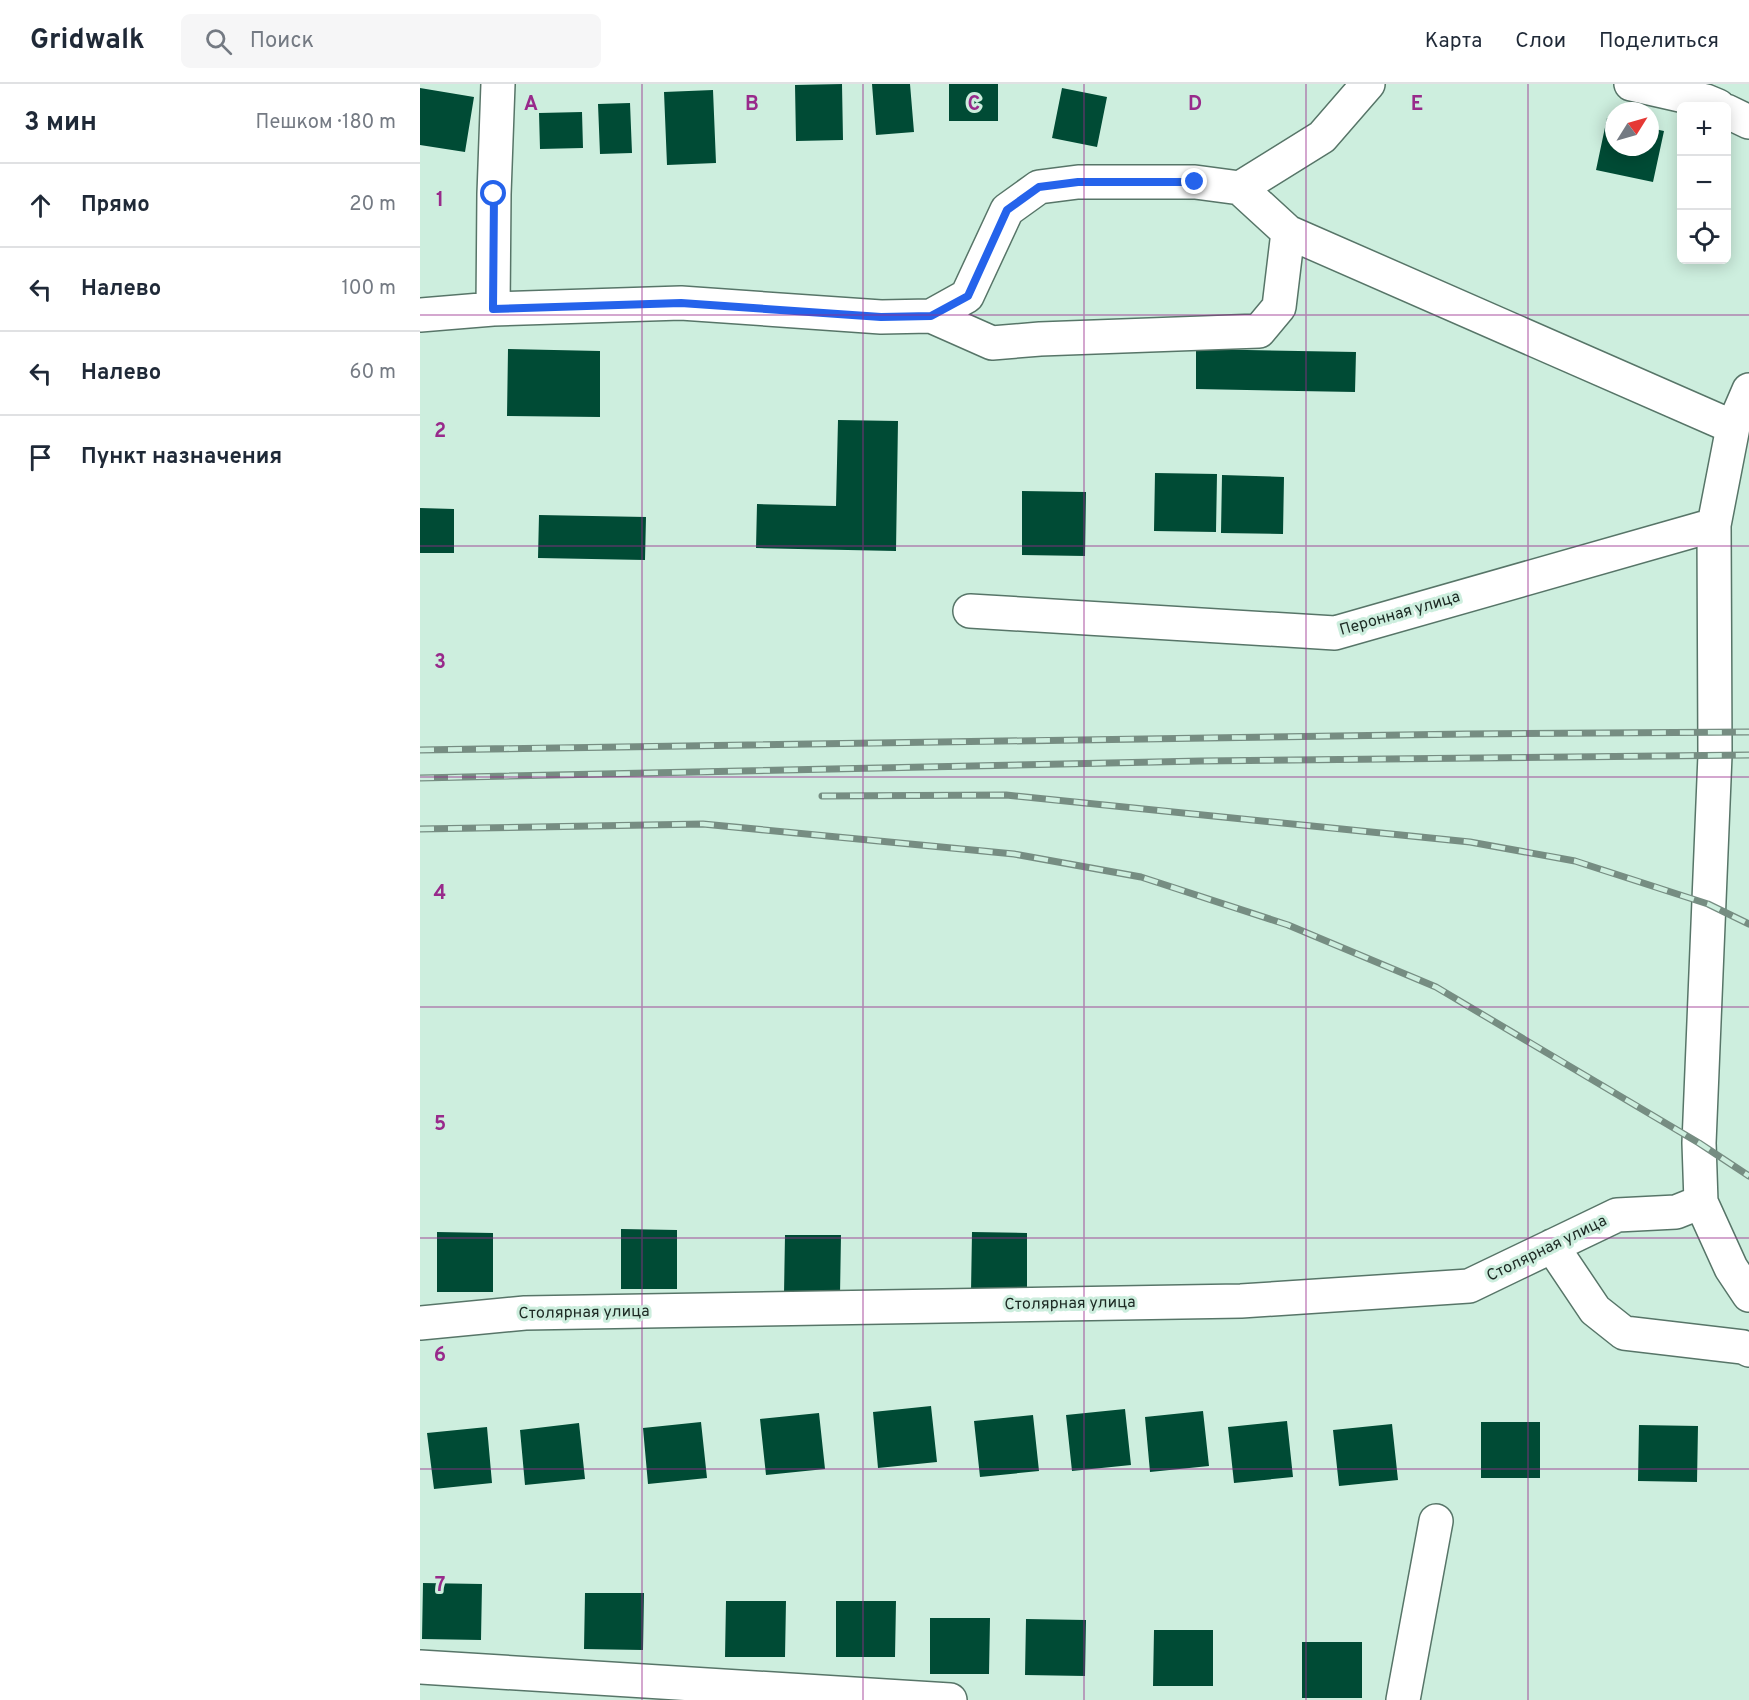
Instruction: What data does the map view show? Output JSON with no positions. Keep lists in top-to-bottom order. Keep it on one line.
{"streets":{"street":["Перонная улица","Столярная улица"]},"north":"top right","page":{"header":"Gridwalk","search":"Поиск","nav":["Карта","Слои","Поделиться"],"heading":["3 мин","Пешком · 180 m"],"map_buttons":["+","−"],"list":[["Прямо","20 m"],["Налево","100 m"],["Налево","60 m"],"Пункт назначения"]},"grid":{"columns":["A","B","C","D","E"],"rows":["1","2","3","4","5","6","7"]}}
